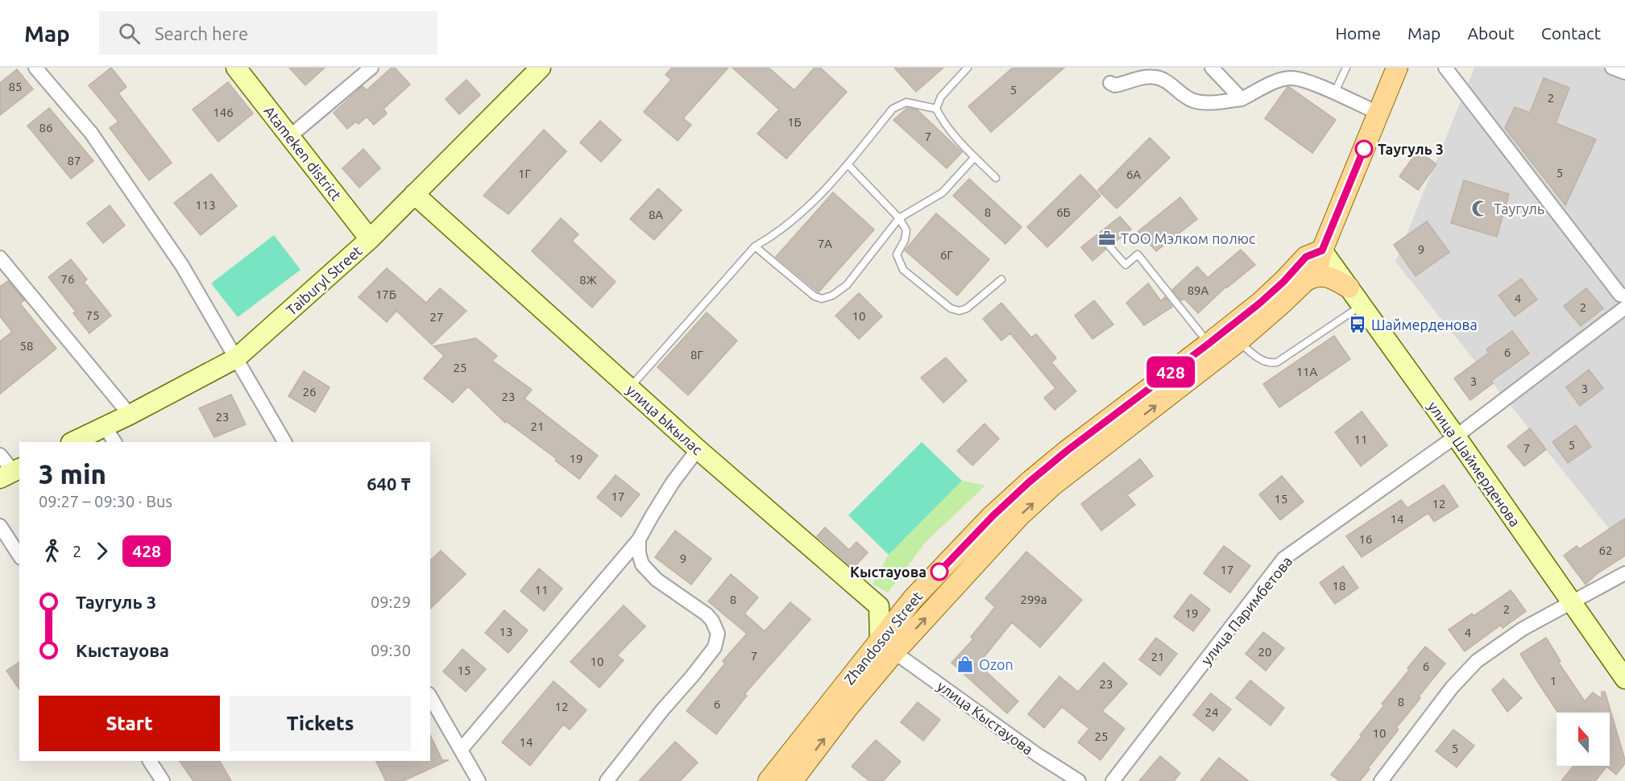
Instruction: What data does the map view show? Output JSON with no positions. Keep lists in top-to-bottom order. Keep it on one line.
{"streets":{"main road":["Zhandosov Street"],"street":["Atameken district","Taiburyl Street","улица Ыкылас","улица Шаймерденова","улица Паримбетова","улица Кыстауова"]},"crossings":[["Atameken district","Taiburyl Street"],["Taiburyl Street","улица Ыкылас"],["улица Ыкылас","Zhandosov Street"],["улица Ыкылас","улица Кыстауова"],["улица Шаймерденова","улица Паримбетова"],["улица Шаймерденова","Zhandosov Street"],["Zhandosov Street","улица Кыстауова"]],"places":{"other":["Таугуль 3","Кыстауова"],"mosque":["Таугуль"],"office":["ТОО Мэлком полюс"],"bus stop":["Шаймерденова"],"shop":["Ozon"]},"lines":["bus line 428"],"house_numbers":["85","5","2","146","1Б","86","7","87","5","1Г","6А","113","8","6Б","8А","7А","9","6Г","76","8Ж","89А","17Б","4","2","75","10","27","58","6","8Г","25","11А","3","3","26","23","23","21","11","5","7","19","17","15","12","14","16","62","9","17","18","11","8","299а","2","19","13","4","20","7","21","10","6","15","1","23","8","6","12","24","10","25","14","5"],"north":"top","page":{"header":"Map","search":"Search here","nav":["Home","Map","About","Contact"],"on_map":"428","heading":["3 min","09:27 – 09:30 · Bus","640 ₸"],"legs":["2","428"],"list":[{"name":"Таугуль 3","value":"09:29"},{"name":"Кыстауова","value":"09:30"}],"buttons":["Start","Tickets"]}}
